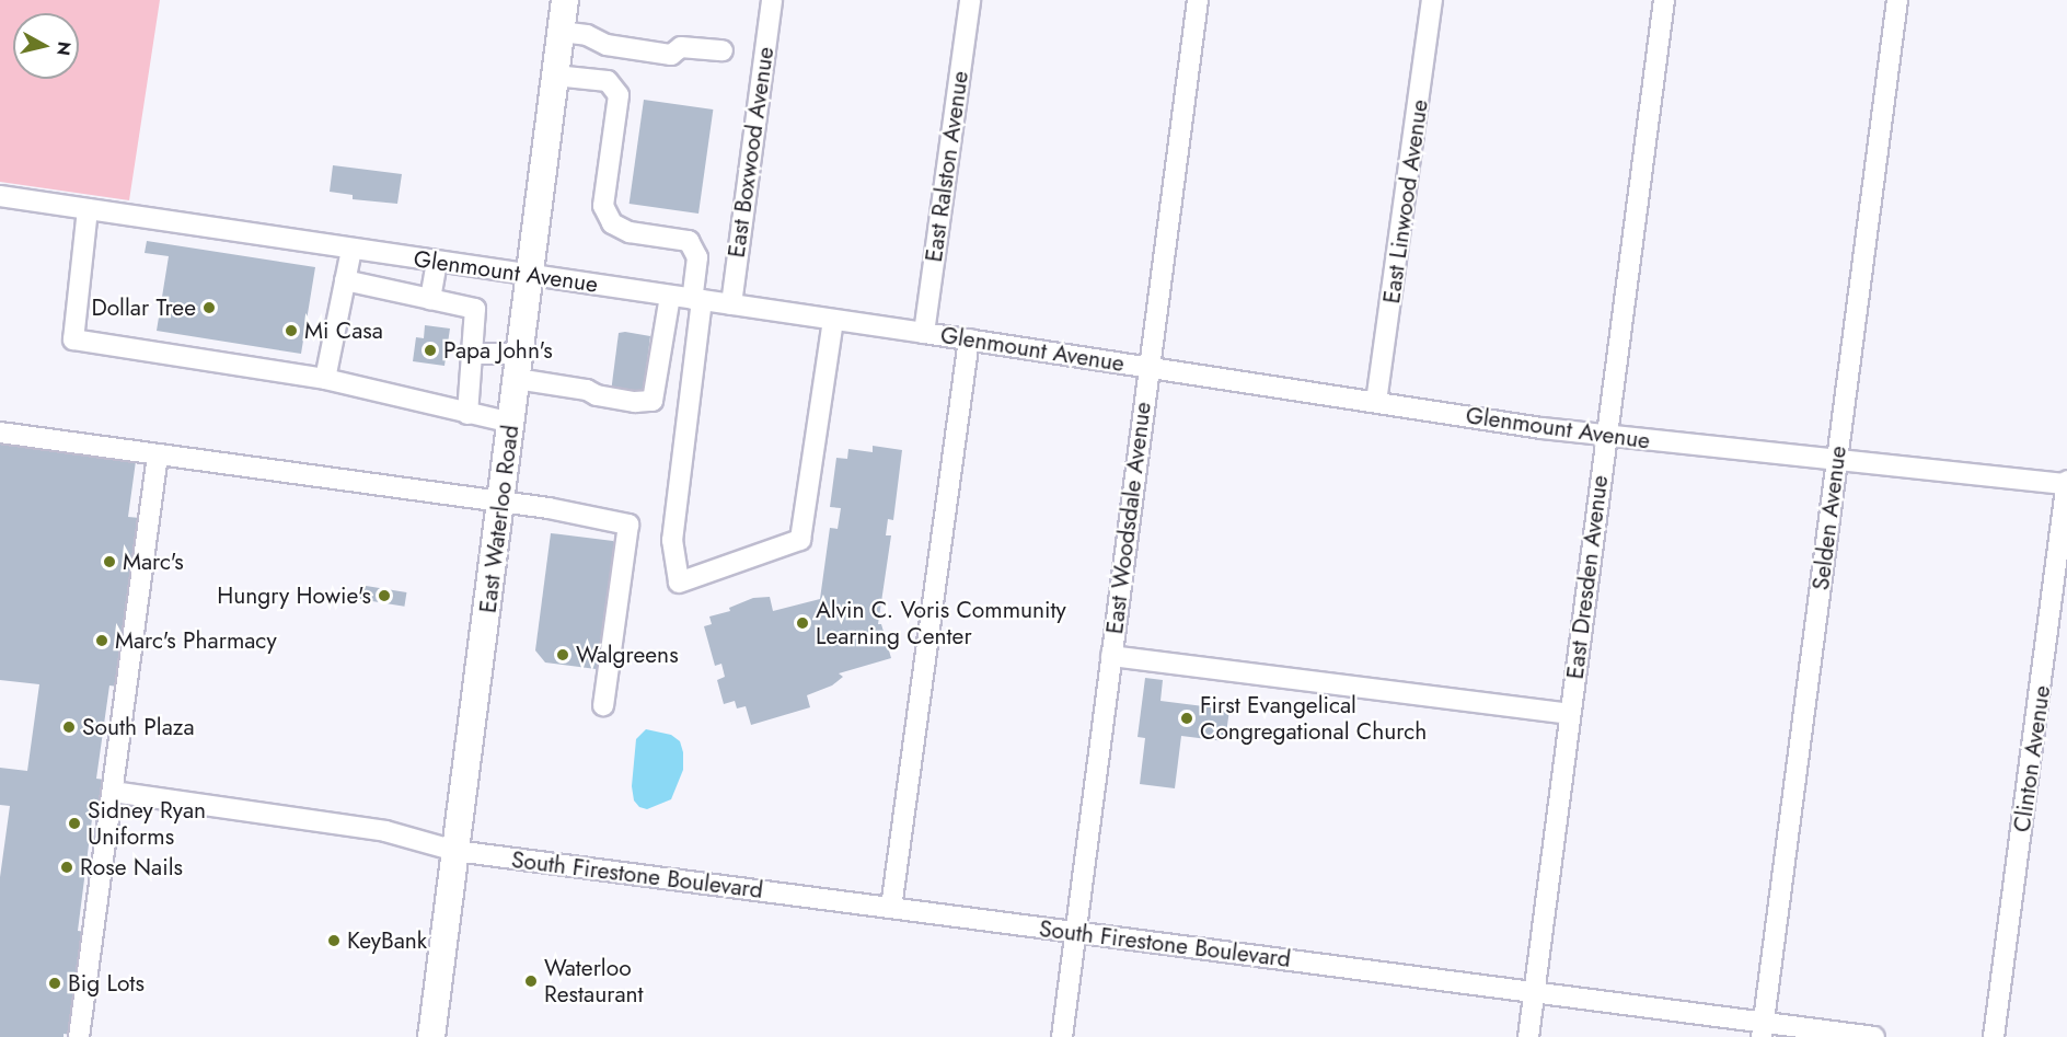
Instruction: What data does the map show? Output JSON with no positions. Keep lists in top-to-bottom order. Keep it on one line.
{"streets":{"main road":["East Waterloo Road"],"street":["East Boxwood Avenue","East Ralston Avenue","East Linwood Avenue","Glenmount Avenue","East Woodsdale Avenue","Selden Avenue","East Dresden Avenue","Clinton Avenue","South Firestone Boulevard"]},"crossings":[["East Boxwood Avenue","Glenmount Avenue"],["East Ralston Avenue","Glenmount Avenue"],["East Linwood Avenue","Glenmount Avenue"],["Glenmount Avenue","East Woodsdale Avenue"],["Glenmount Avenue","Selden Avenue"],["Glenmount Avenue","East Waterloo Road"],["Glenmount Avenue","East Dresden Avenue"],["Glenmount Avenue","Clinton Avenue"],["East Woodsdale Avenue","South Firestone Boulevard"],["Selden Avenue","South Firestone Boulevard"],["East Waterloo Road","South Firestone Boulevard"],["East Dresden Avenue","South Firestone Boulevard"]],"places":["Dollar Tree","Mi Casa","Papa John's","Marc's","Hungry Howie's","Alvin C. Voris Community Learning Center","Marc's Pharmacy","Walgreens","First Evangelical Congregational Church","South Plaza","Sidney Ryan Uniforms","Rose Nails","KeyBank","Waterloo Restaurant","Big Lots"],"north":"right"}
